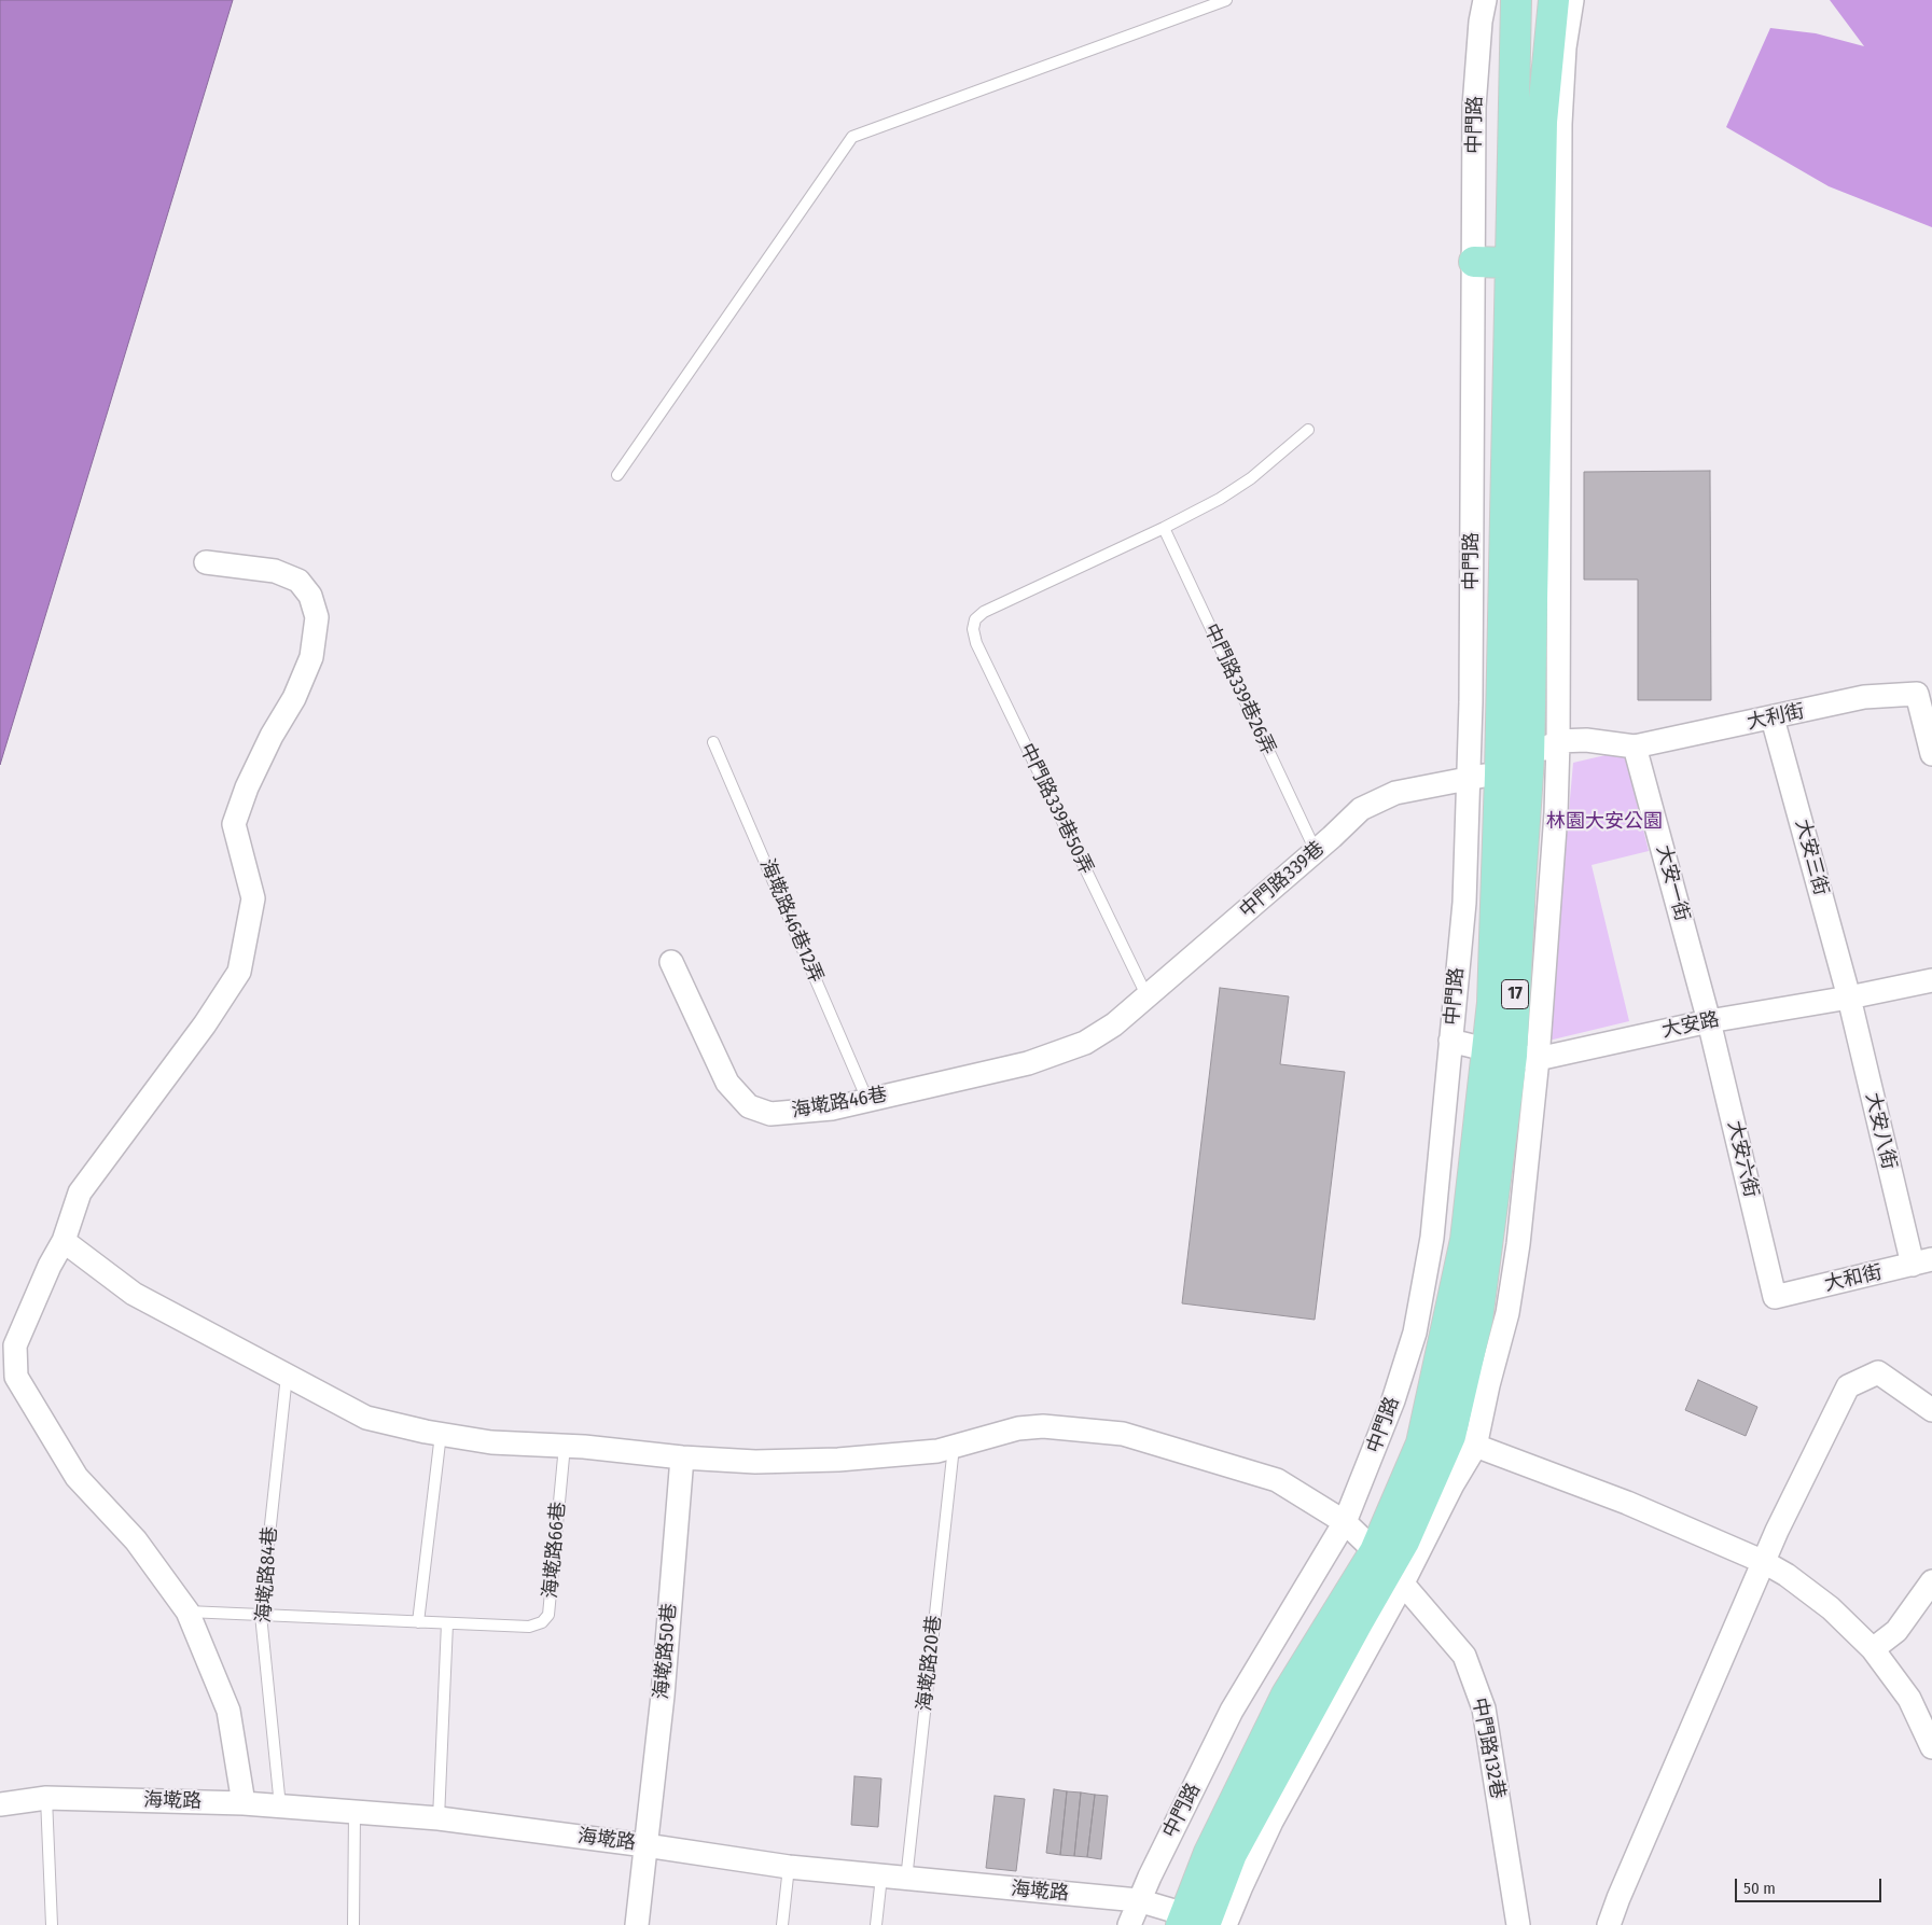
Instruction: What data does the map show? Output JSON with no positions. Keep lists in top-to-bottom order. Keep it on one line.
{"streets":{"main road":["中門路","17"],"street":["大利街","大安三街","中門路339巷","大安一街","大安路","海墘路46巷","大安八街","大安六街","大和街","海墘路50巷","中門路132巷","海墘路"],"lane":["中門路339巷26弄","中門路339巷50弄","海墘路46巷12弄","海墘路66巷","海墘路84巷","海墘路20巷"]},"crossings":[["中門路","大利街"],["中門路","中門路339巷"],["中門路","大安路"],["中門路","中門路132巷"],["中門路","海墘路"],["中門路339巷26弄","中門路339巷50弄"],["中門路339巷26弄","中門路339巷"],["大利街","大安三街"],["大利街","中門路339巷"],["大利街","大安一街"],["中門路339巷50弄","中門路339巷"],["大安三街","大安路"],["大安三街","大安八街"],["中門路339巷","海墘路46巷"],["大安一街","大安路"],["大安一街","大安六街"],["海墘路46巷12弄","海墘路46巷"],["大安路","大安八街"],["大安路","大安六街"],["大安八街","大和街"],["大安六街","大和街"],["海墘路66巷","海墘路84巷"],["海墘路66巷","中門路132巷"],["海墘路84巷","中門路132巷"],["海墘路84巷","海墘路"],["海墘路50巷","中門路132巷"],["海墘路50巷","海墘路"],["海墘路20巷","中門路132巷"],["海墘路20巷","海墘路"]],"parks":["林園大安公園"],"scale_bar":"50 m"}
